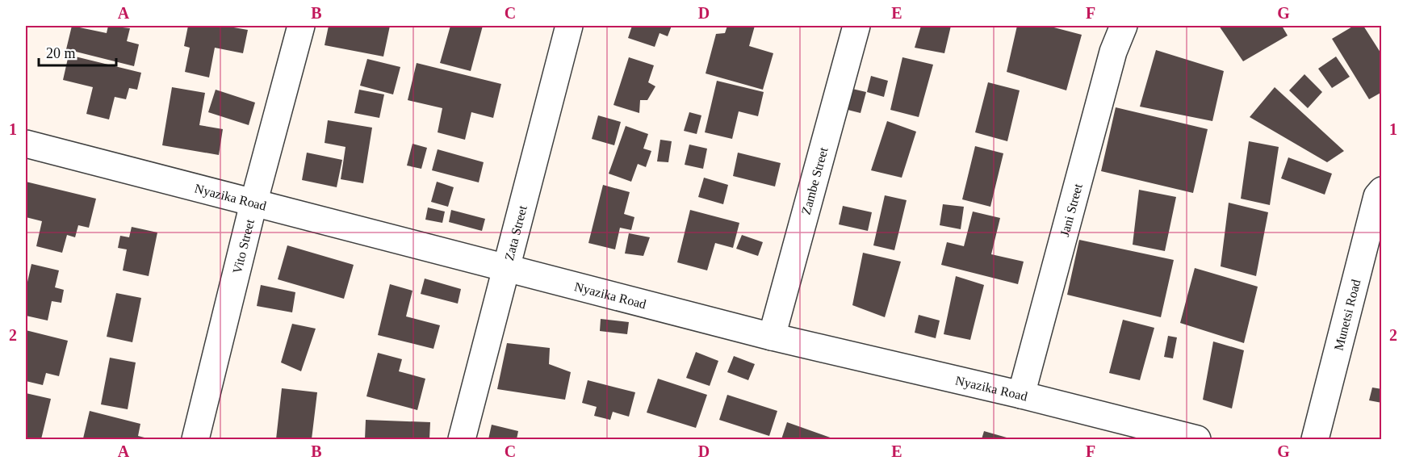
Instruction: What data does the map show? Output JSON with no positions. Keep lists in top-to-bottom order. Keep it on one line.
{"streets":{"street":["Zambe Street","Nyazika Road","Jani Street","Zata Street","Vito Street","Munetsi Road"]},"crossings":[["Zambe Street","Nyazika Road"],["Nyazika Road","Jani Street"],["Nyazika Road","Zata Street"],["Nyazika Road","Vito Street"]],"scale_bar":"20 m","grid":{"columns":["A","B","C","D","E","F","G"],"rows":["1","2"]}}
